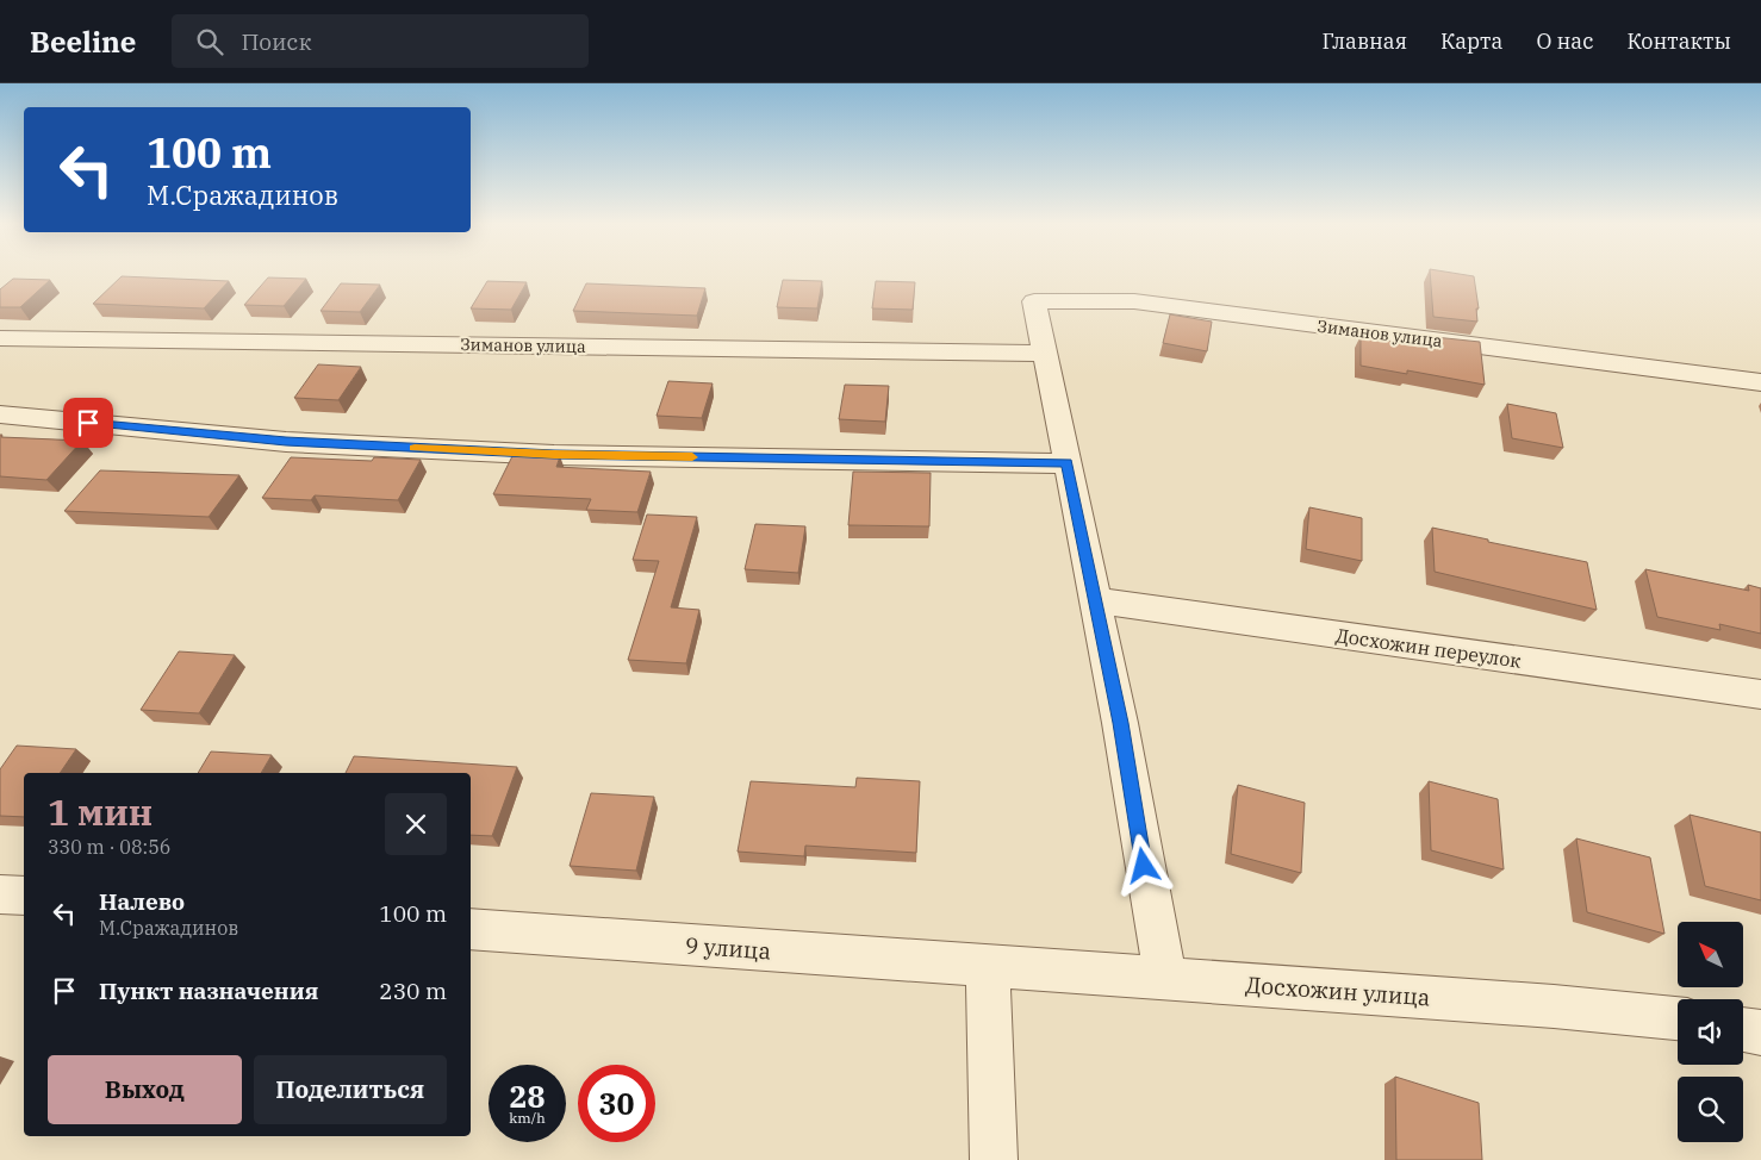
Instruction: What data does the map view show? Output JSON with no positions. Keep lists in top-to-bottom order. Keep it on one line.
{"streets":{"street":["Зиманов улица","Досхожин переулок","9 улица","Досхожин улица"]},"crossings":[["9 улица","Досхожин улица"]],"north":"top left","page":{"header":"Beeline","search":"Поиск","nav":["Главная","Карта","О нас","Контакты"],"turn":["100 m","М.Сражадинов"],"heading":["1 мин","330 m · 08:56"],"list":[{"name":"Налево","note":"М.Сражадинов","value":"100 m"},{"name":"Пункт назначения","value":"230 m"}],"buttons":["Выход","Поделиться"],"speed":"28 km/h","limit":"30"}}
